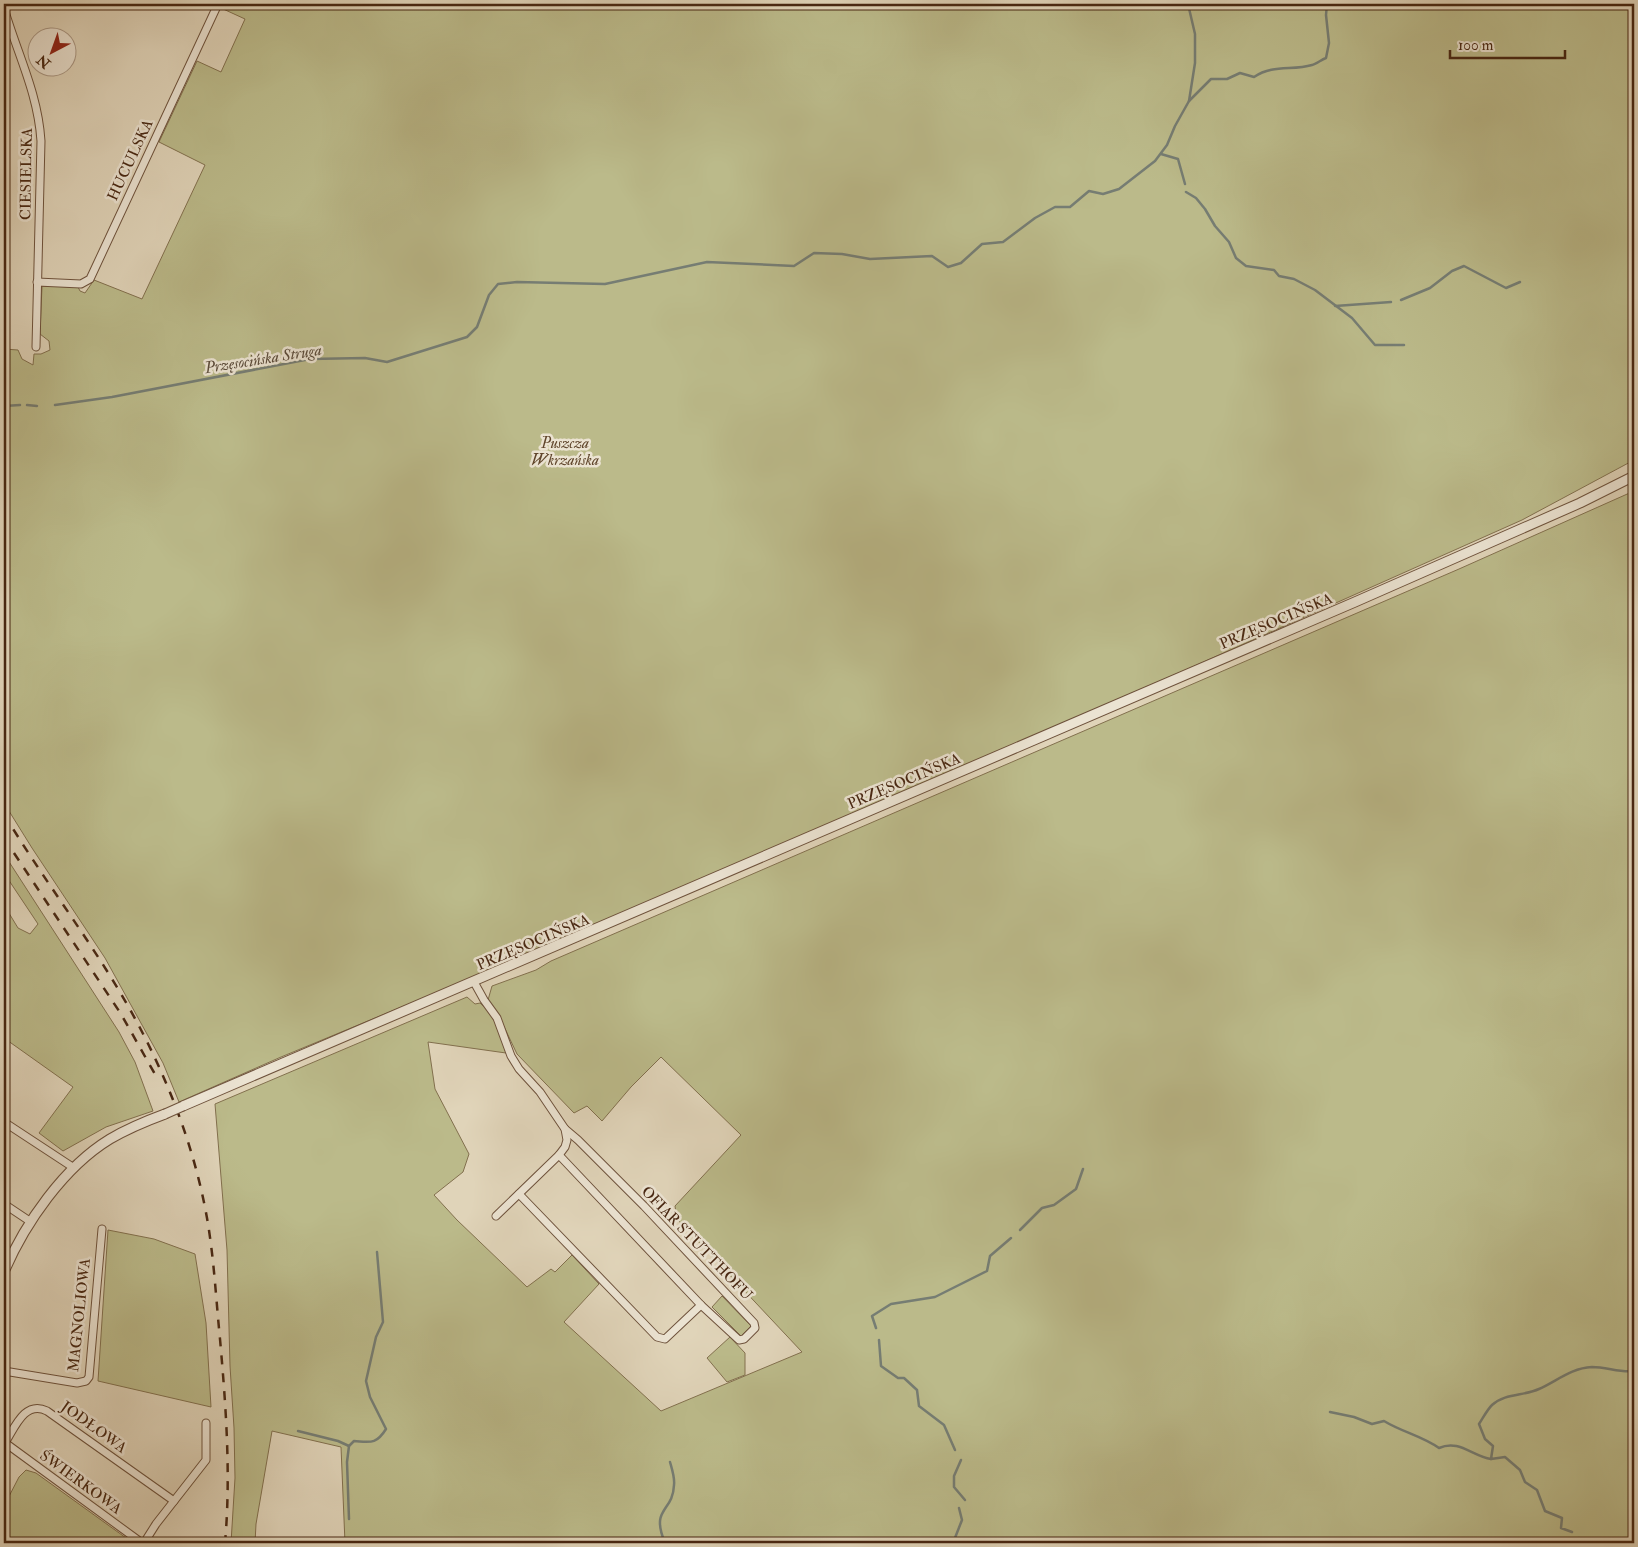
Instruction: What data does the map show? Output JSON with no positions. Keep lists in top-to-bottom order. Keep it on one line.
{"streets":{"street":["HUCULSKA","CIESIELSKA","PRZĘSOCIŃSKA","OFIAR STUTTHOFU","MAGNOLIOWA","JODŁOWA","ŚWIERKOWA"]},"crossings":[["HUCULSKA","CIESIELSKA"],["PRZĘSOCIŃSKA","OFIAR STUTTHOFU"],["JODŁOWA","ŚWIERKOWA"]],"water":["Przęsocińska Struga"],"parks":["Puszcza Wkrzańska"],"scale_bar":"100 m","north":"bottom left"}
